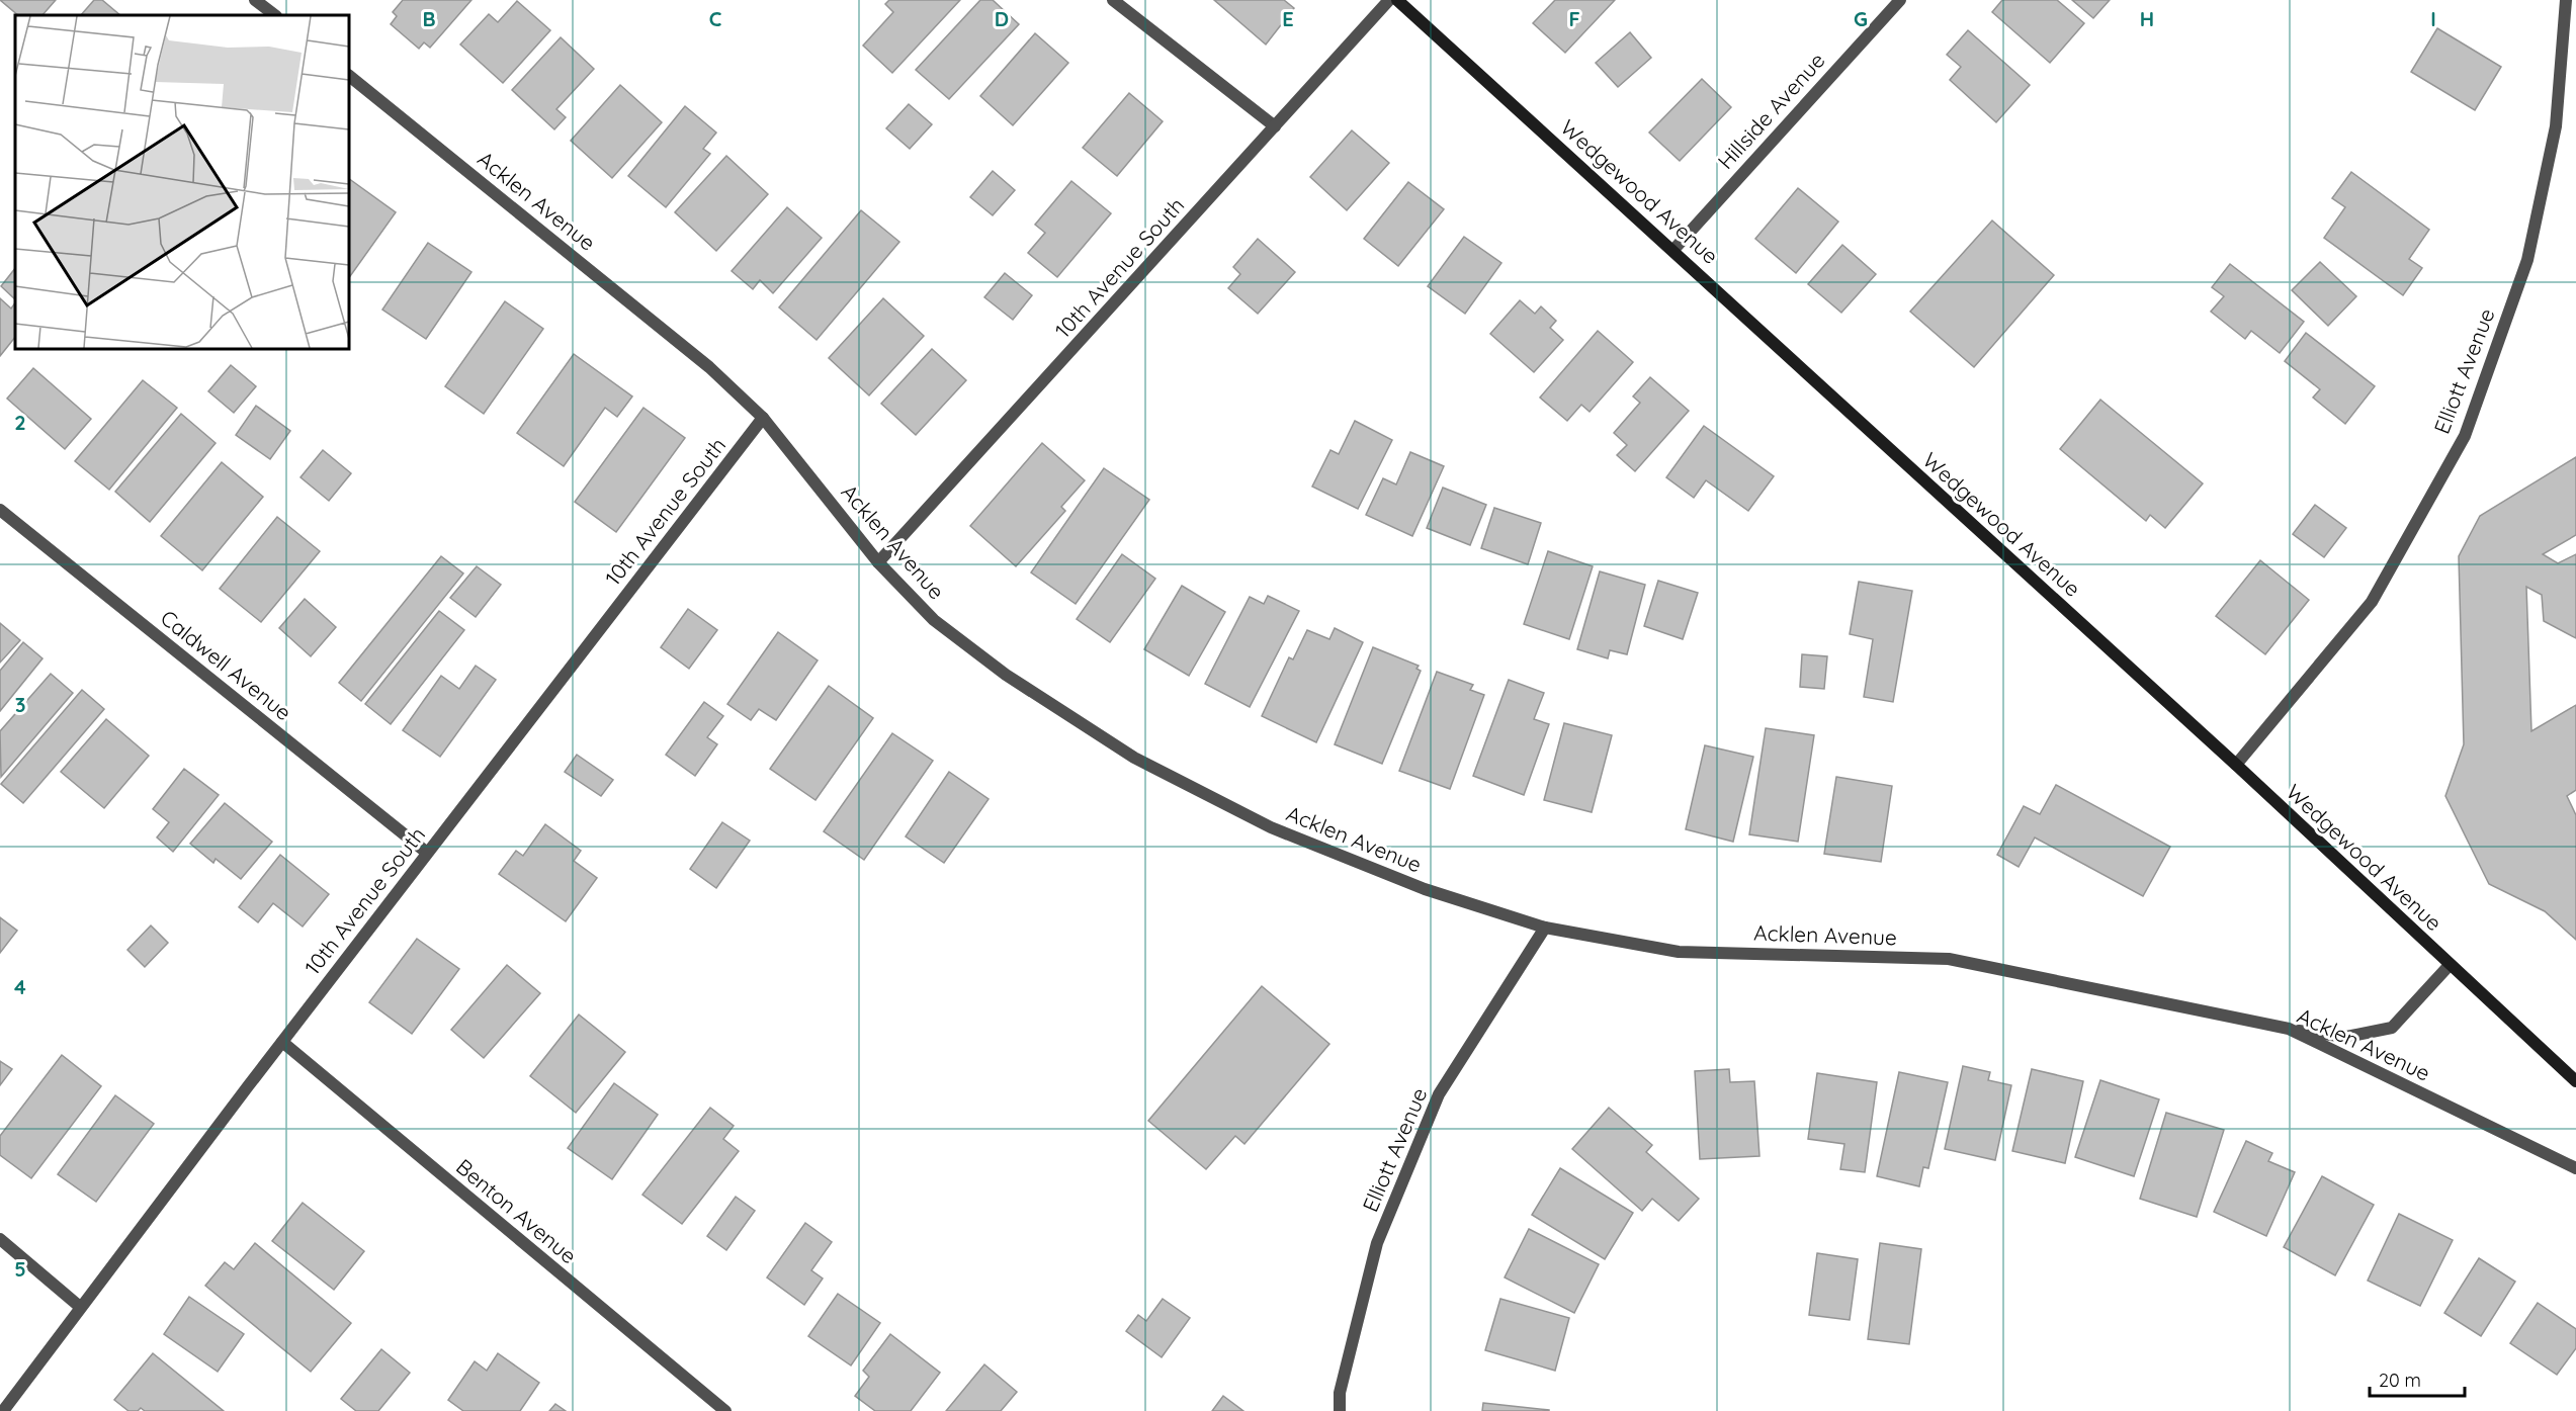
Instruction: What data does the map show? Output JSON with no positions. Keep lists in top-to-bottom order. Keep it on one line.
{"streets":{"main road":["Wedgewood Avenue"],"street":["Hillside Avenue","Acklen Avenue","10th Avenue South","Elliott Avenue","Caldwell Avenue","Benton Avenue"]},"crossings":[["Hillside Avenue","Wedgewood Avenue"],["Wedgewood Avenue","Elliott Avenue"],["Acklen Avenue","10th Avenue South"],["Acklen Avenue","Elliott Avenue"],["10th Avenue South","Caldwell Avenue"],["10th Avenue South","Benton Avenue"]],"scale_bar":"20 m","grid":{"columns":["B","C","D","E","F","G","H","I"],"rows":["2","3","4","5"]}}
